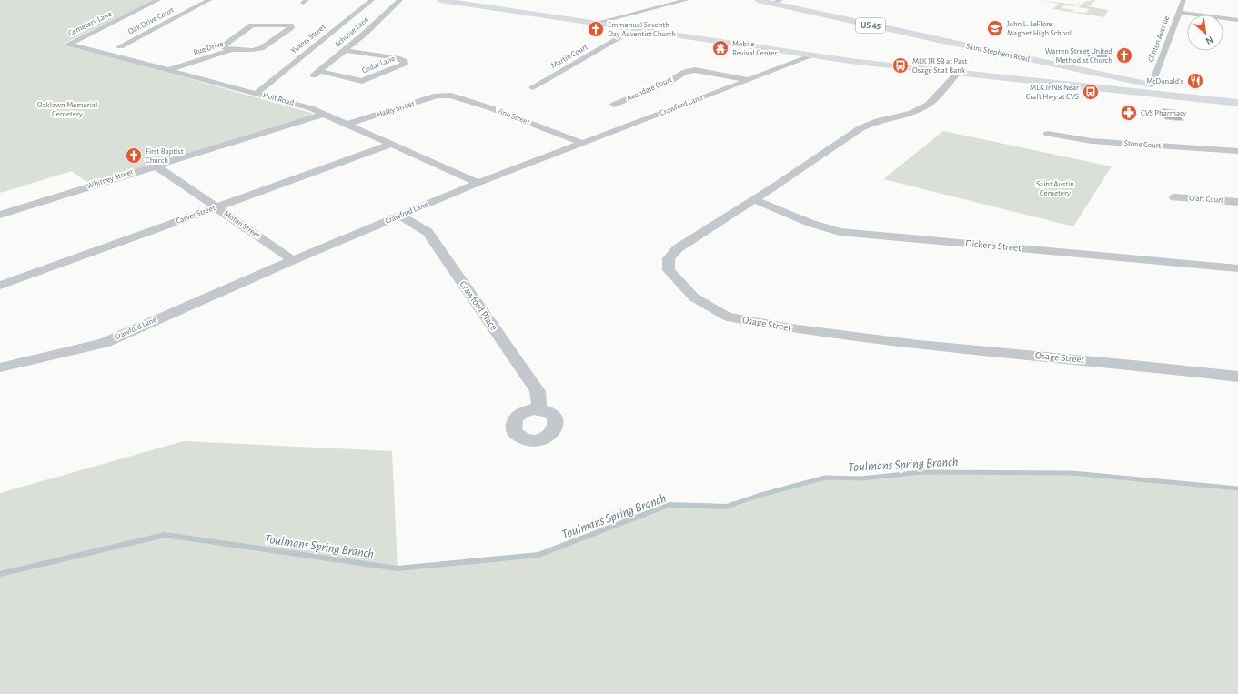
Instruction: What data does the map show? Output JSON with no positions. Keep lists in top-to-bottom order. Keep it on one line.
{"streets":{"main road":["US 45","Saint Stephens Road"],"street":["Oak Drive Court","Cemetery Lane","Schusse Lane","Yukers Street","Clinton Avenue","Rue Drive","Martin Court","Cedar Lane","Avondale Court","Holt Road","Crawford Lane","Haley Street","Vine Street","Stone Court","Whitney Street","Craft Court","Carver Street","Moton Street","Dickens Street","Crawford Place","Osage Street"]},"crossings":[["Cemetery Lane","Holt Road"],["Schusse Lane","Cedar Lane"],["Yukers Street","Holt Road"],["Clinton Avenue","Saint Stephens Road"],["Rue Drive","Holt Road"],["Avondale Court","Crawford Lane"],["Holt Road","Crawford Lane"],["Holt Road","Haley Street"],["Holt Road","Whitney Street"],["Holt Road","Carver Street"],["Crawford Lane","Vine Street"],["Crawford Lane","Moton Street"],["Crawford Lane","Crawford Place"],["Haley Street","Vine Street"],["Whitney Street","Moton Street"],["Carver Street","Moton Street"],["Dickens Street","Osage Street"]],"water":["Toulmans Spring Branch"],"parks":["Oaklawn Memorial Cemetery","Saint Austin Cemetery"],"places":{"school or university":["John L. LeFlore Magnet High School"],"church":["Emmanuel Seventh Day Adventist Church","Warren Street United Methodist Church","First Baptist Church"],"temple":["Mobile Revival Center"],"bus stop":["MLK JR SB at Past Osage St at Bank","MLK Jr NB Near Craft Hwy at CVS"],"restaurant":["McDonald's"],"pharmacy":["CVS Pharmacy"]},"north":"bottom right"}
